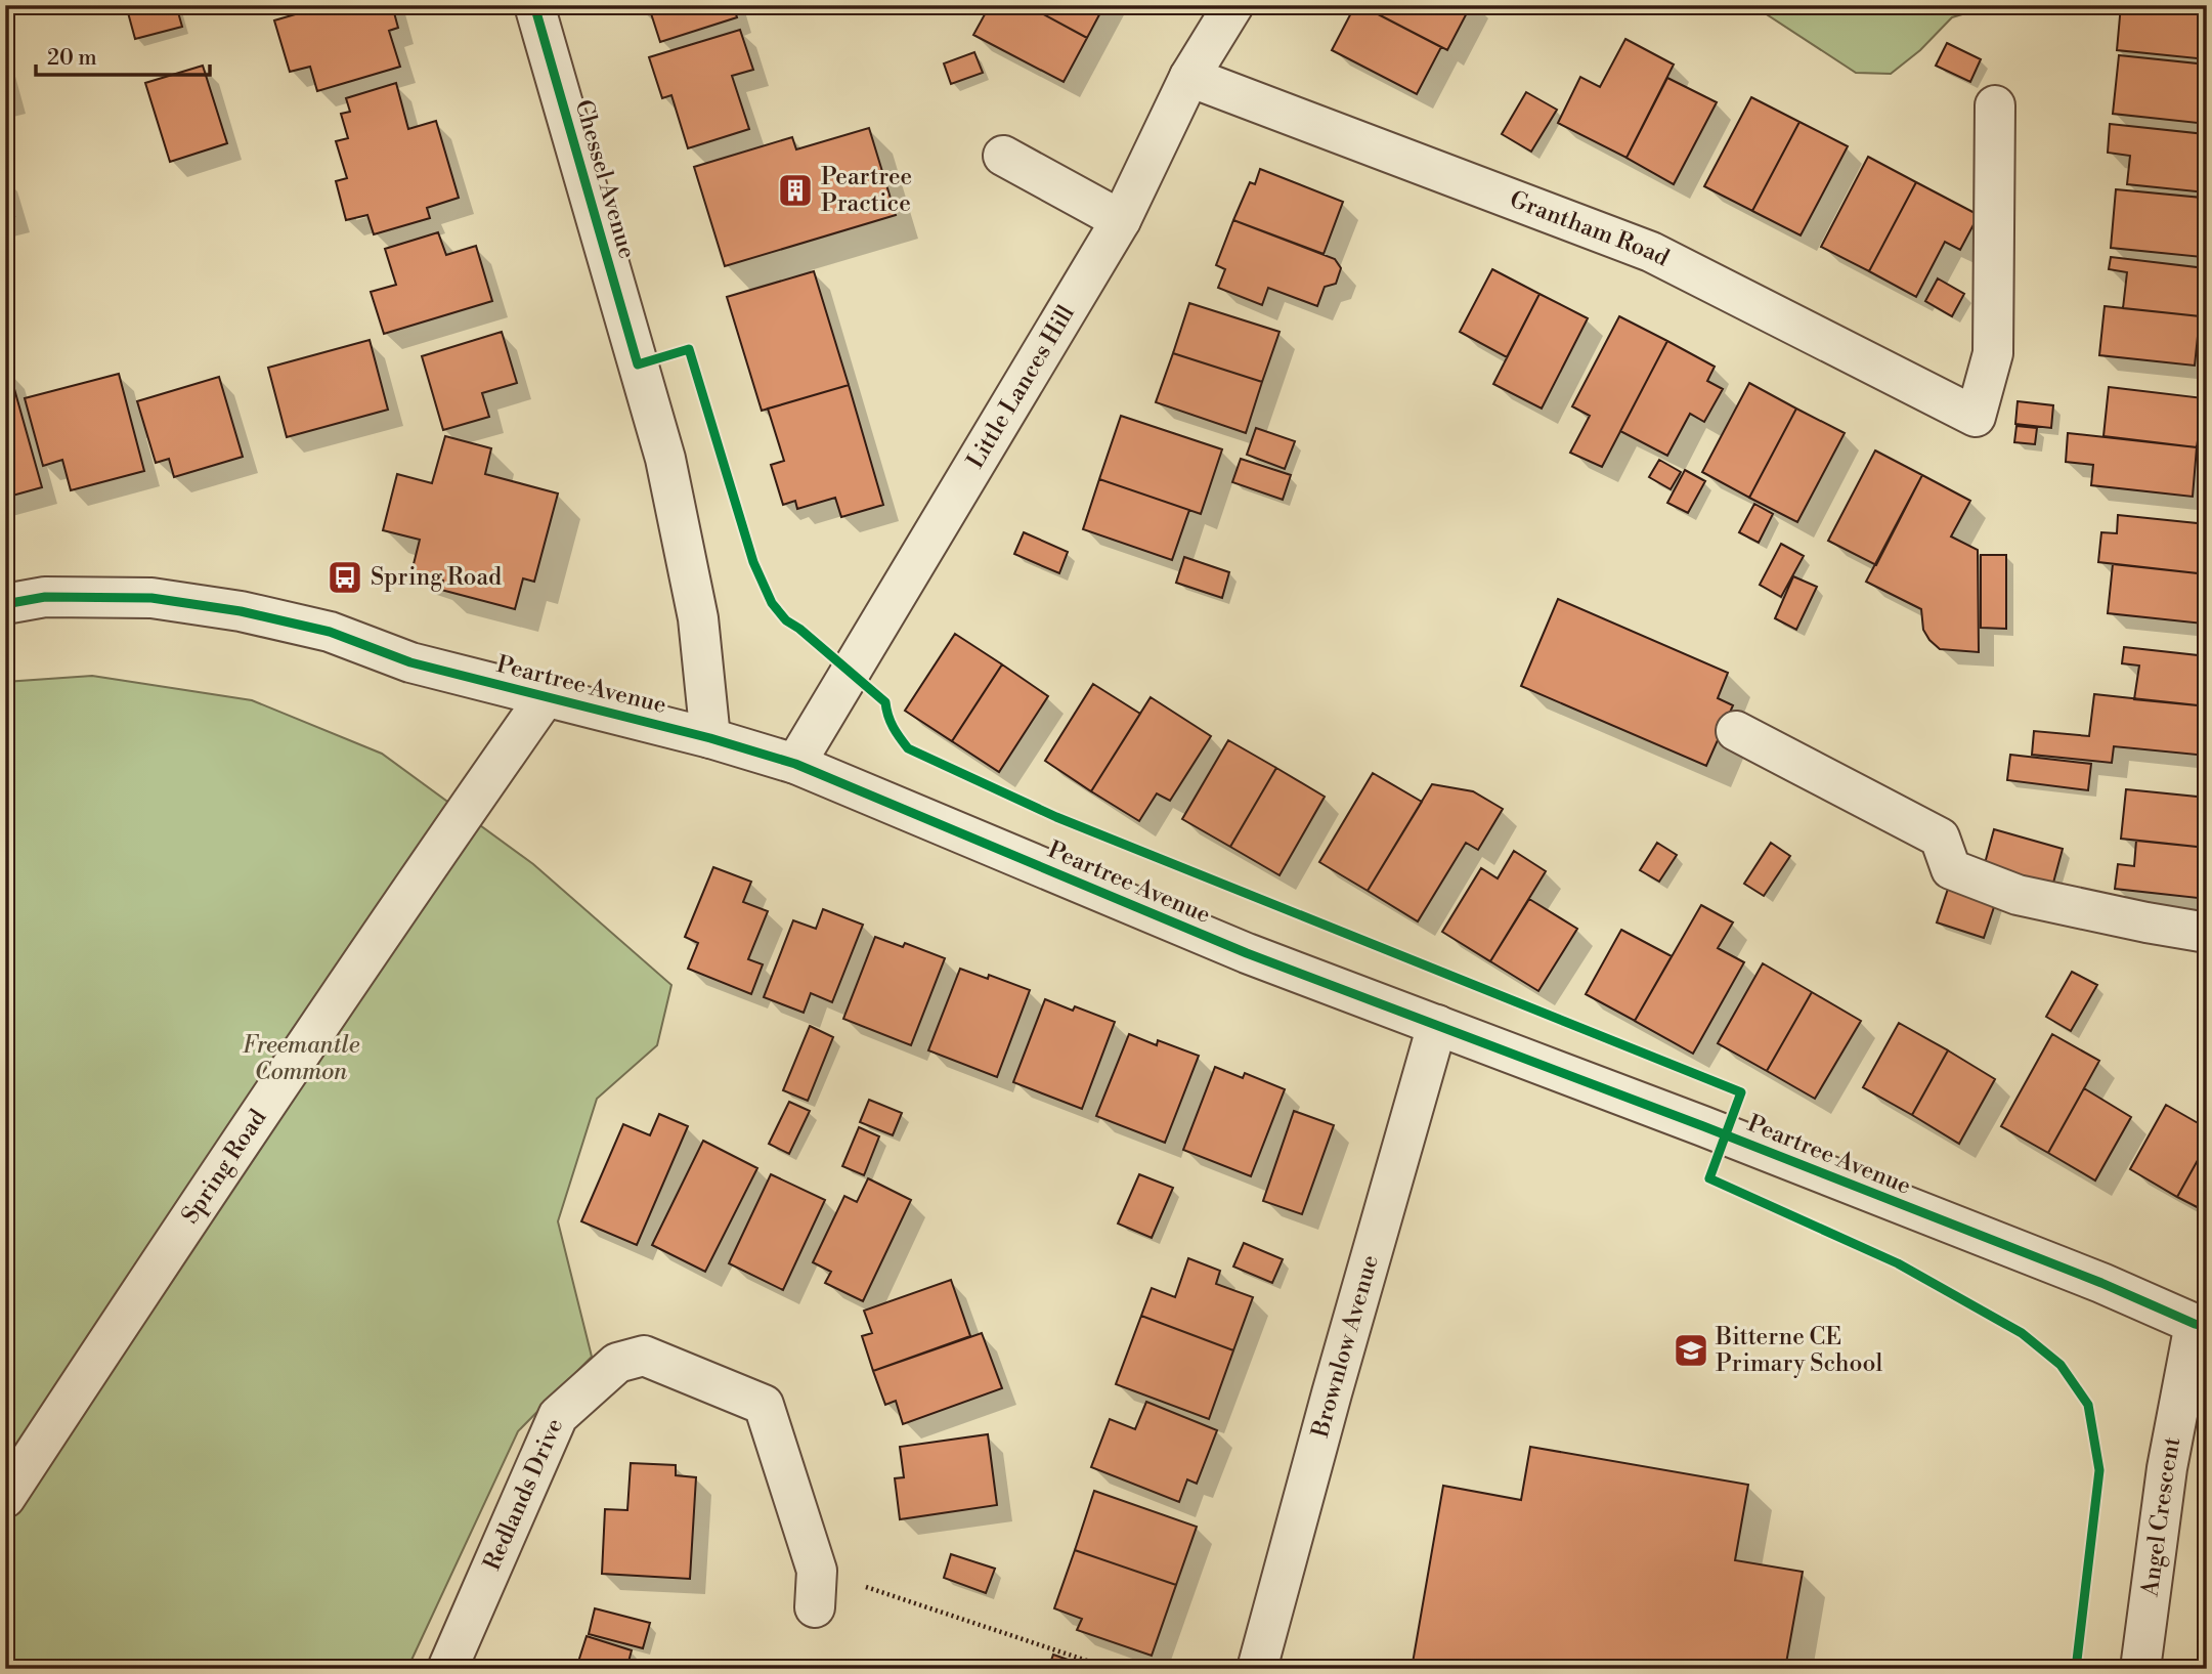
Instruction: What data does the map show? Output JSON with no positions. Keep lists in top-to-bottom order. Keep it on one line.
{"streets":{"street":["Chessel Avenue","Grantham Road","Little Lances Hill","Peartree Avenue","Spring Road","Brownlow Avenue","Redlands Drive","Angel Crescent"]},"crossings":[["Chessel Avenue","Peartree Avenue"],["Grantham Road","Little Lances Hill"],["Little Lances Hill","Peartree Avenue"],["Peartree Avenue","Spring Road"],["Peartree Avenue","Brownlow Avenue"],["Peartree Avenue","Angel Crescent"]],"parks":["Freemantle Common"],"places":{"building":["Peartree Practice"],"bus stop":["Spring Road"],"school or university":["Bitterne CE Primary School"]},"scale_bar":"20 m"}
